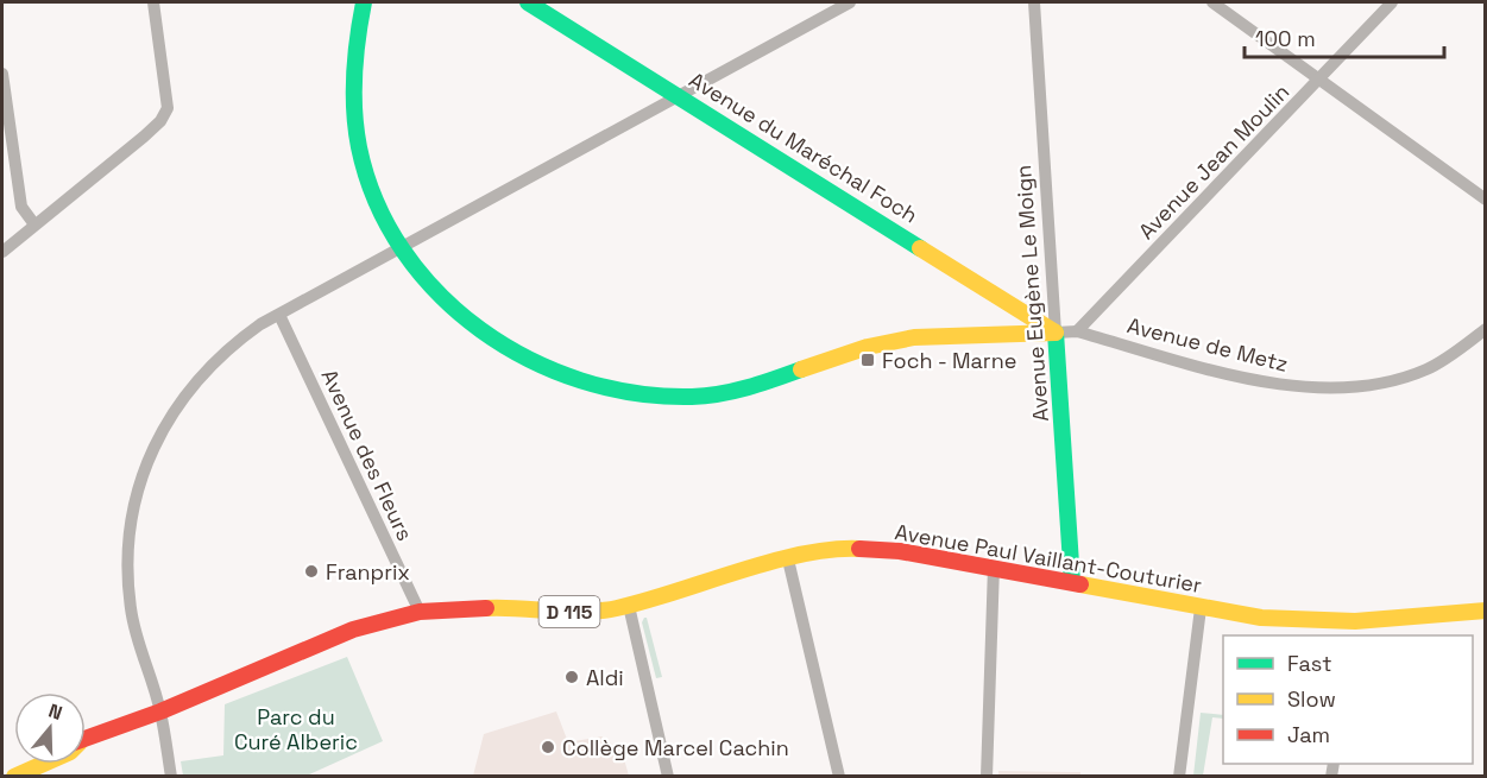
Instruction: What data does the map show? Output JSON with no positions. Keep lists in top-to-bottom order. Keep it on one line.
{"streets":{"street":["Avenue du Maréchal Foch","Avenue Jean Moulin","Avenue Eugène Le Moign","Avenue de Metz","Avenue des Fleurs","Avenue Paul Vaillant-Couturier","D 115"]},"crossings":[["Avenue du Maréchal Foch","Avenue Eugène Le Moign"],["Avenue Jean Moulin","Avenue de Metz"],["Avenue Eugène Le Moign","Avenue Paul Vaillant-Couturier"],["Avenue des Fleurs","Avenue Paul Vaillant-Couturier"]],"parks":["Parc du Curé Alberic"],"places":{"transit":["Foch - Marne"],"other":["Franprix","Aldi","Collège Marcel Cachin"]},"legend":["Fast","Slow","Jam"],"scale_bar":"100 m","north":"top"}
